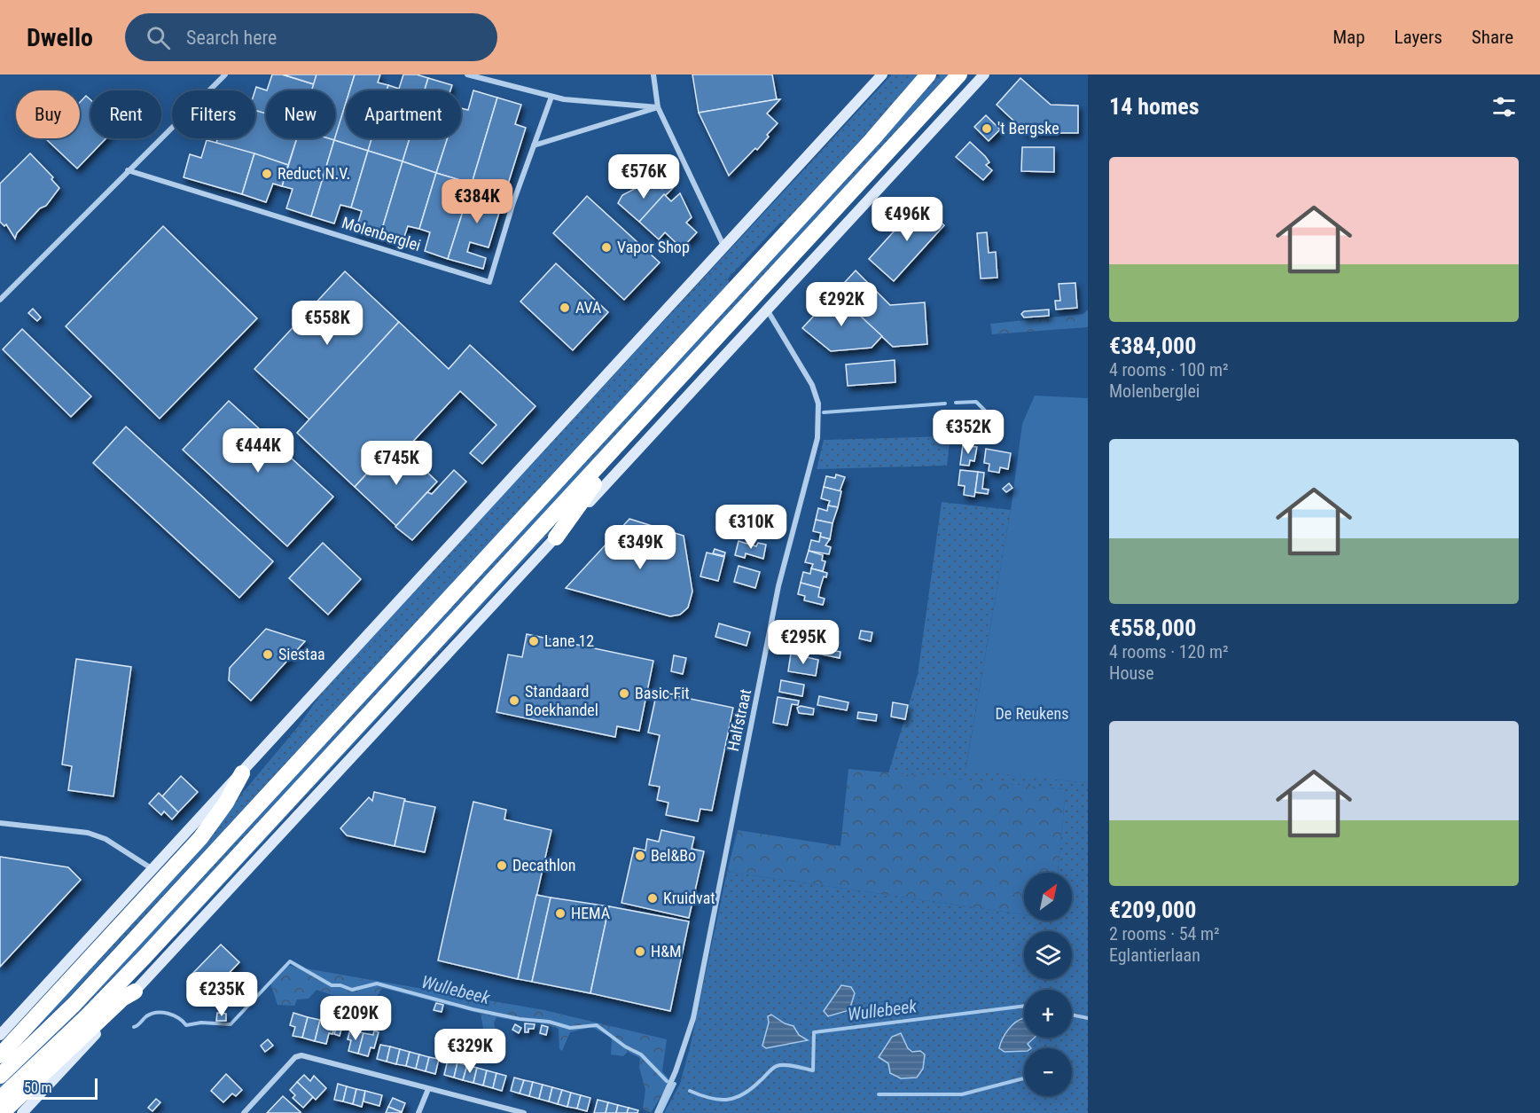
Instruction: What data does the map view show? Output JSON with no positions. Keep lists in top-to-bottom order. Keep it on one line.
{"streets":{"street":["Molenberglei","Halfstraat"]},"water":["Wullebeek"],"parks":["De Reukens"],"places":["'t Bergske","Reduct N.V.","Vapor Shop","AVA","Lane 12","Siestaa","Basic-Fit","Standaard Boekhandel","Bel&Bo","Decathlon","Kruidvat","HEMA","H&M"],"scale_bar":"50 m","north":"top right","page":{"header":"Dwello","search":"Search here","nav":["Map","Layers","Share"],"heading":"14 homes","chip":["Buy","Rent","Filters","New","Apartment"],"list":[{"name":"€384,000","note":"4 rooms · 100 m² · Molenberglei"},{"name":"€558,000","note":"4 rooms · 120 m² · House"},{"name":"€209,000","note":"2 rooms · 54 m² · Eglantierlaan"}],"price":["€576K","€384K","€496K","€292K","€558K","€352K","€444K","€745K","€310K","€349K","€295K","€235K","€209K","€329K"],"map_buttons":["+","−"],"scale":"50 m"}}
